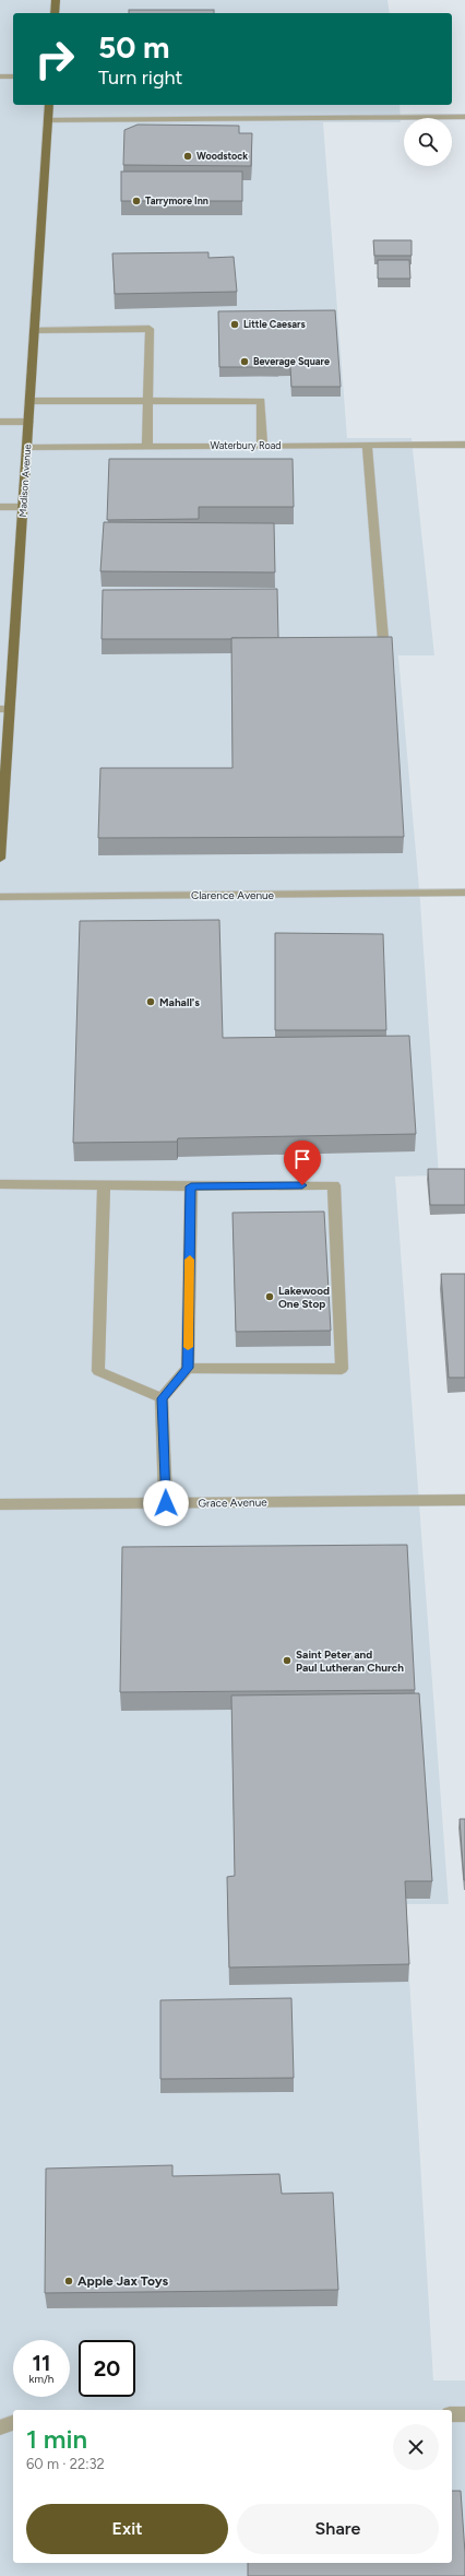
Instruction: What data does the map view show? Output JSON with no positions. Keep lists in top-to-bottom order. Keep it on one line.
{"streets":{"main road":["Madison Avenue"],"street":["Waterbury Road","Clarence Avenue","Grace Avenue"]},"crossings":[["Waterbury Road","Madison Avenue"]],"places":["Woodstock","Tarrymore Inn","Little Caesars","Beverage Square","Mahall's","Lakewood One Stop","Saint Peter and Paul Lutheran Church","Apple Jax Toys"],"page":{"turn":["50 m","Turn right"],"speed":"11 km/h","limit":"20","heading":["1 min","60 m · 22:32"],"buttons":["Exit","Share"]}}
